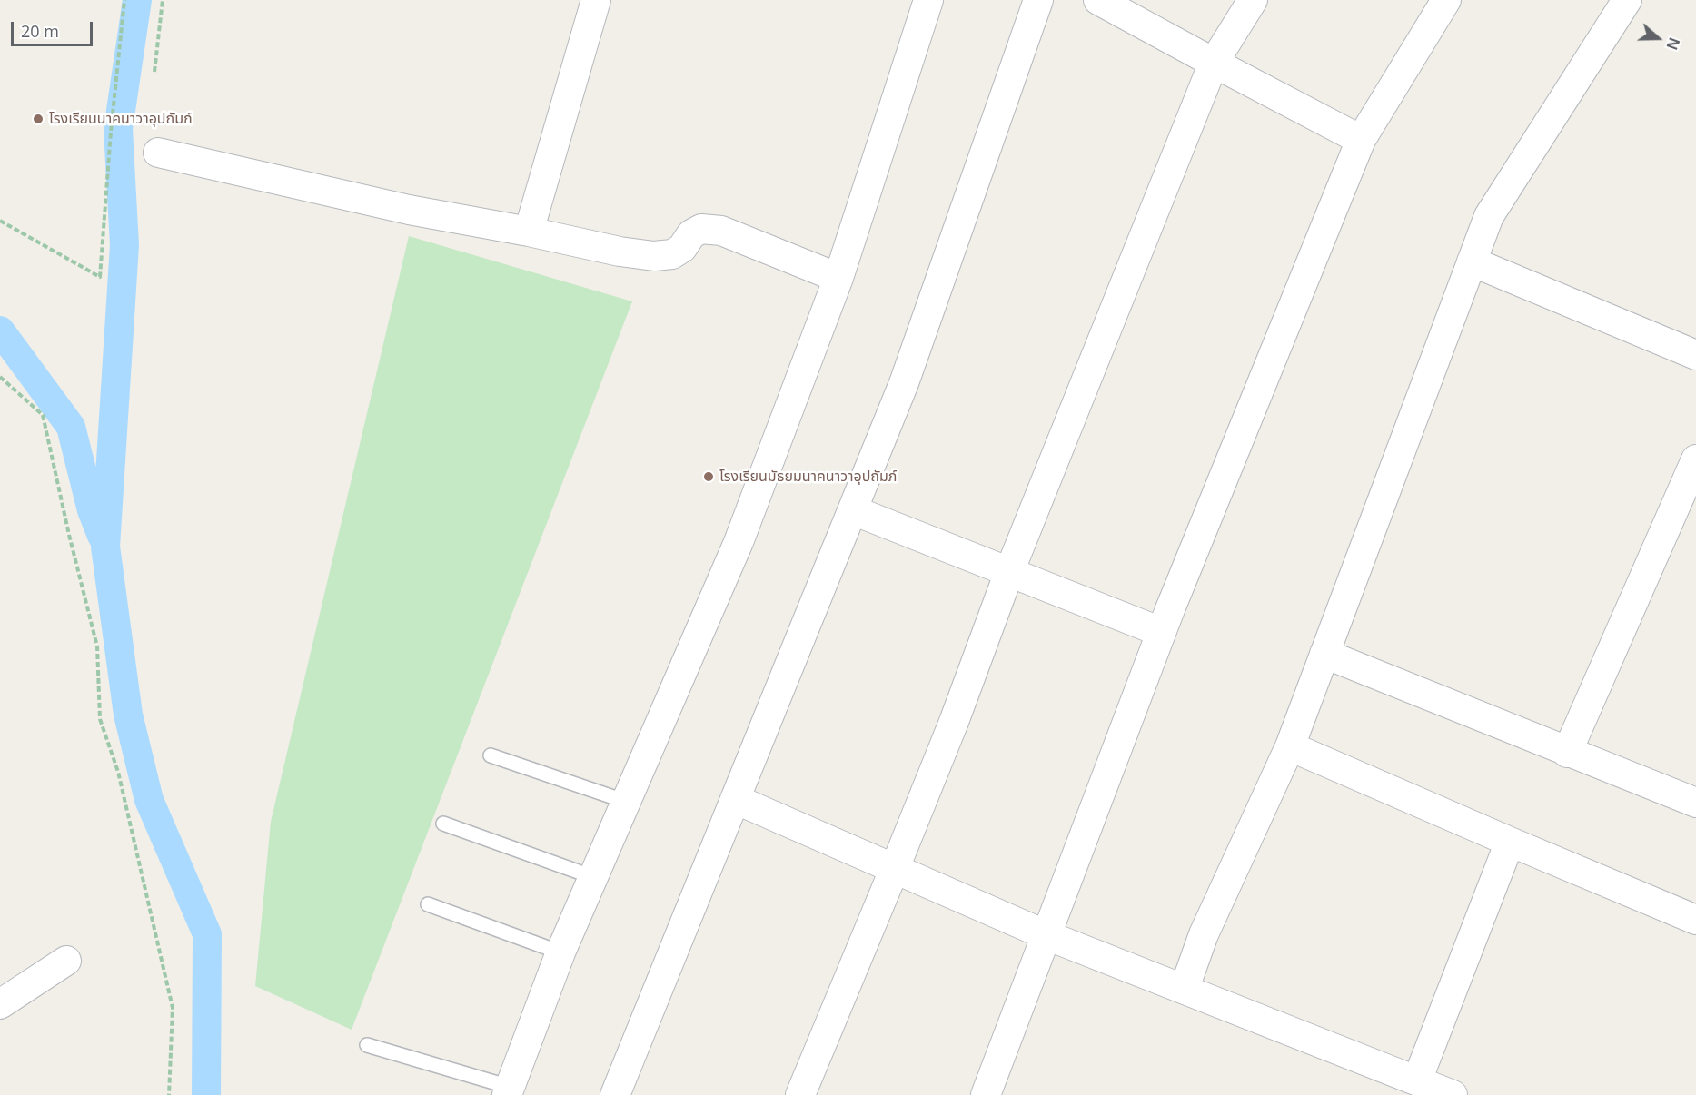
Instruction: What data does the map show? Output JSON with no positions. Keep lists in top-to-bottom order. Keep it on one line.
{"places":["โรงเรียนนาคนาวาอุปถัมภ์","โรงเรียนมัธยมนาคนาวาอุปถัมภ์"],"scale_bar":"20 m","north":"right"}
